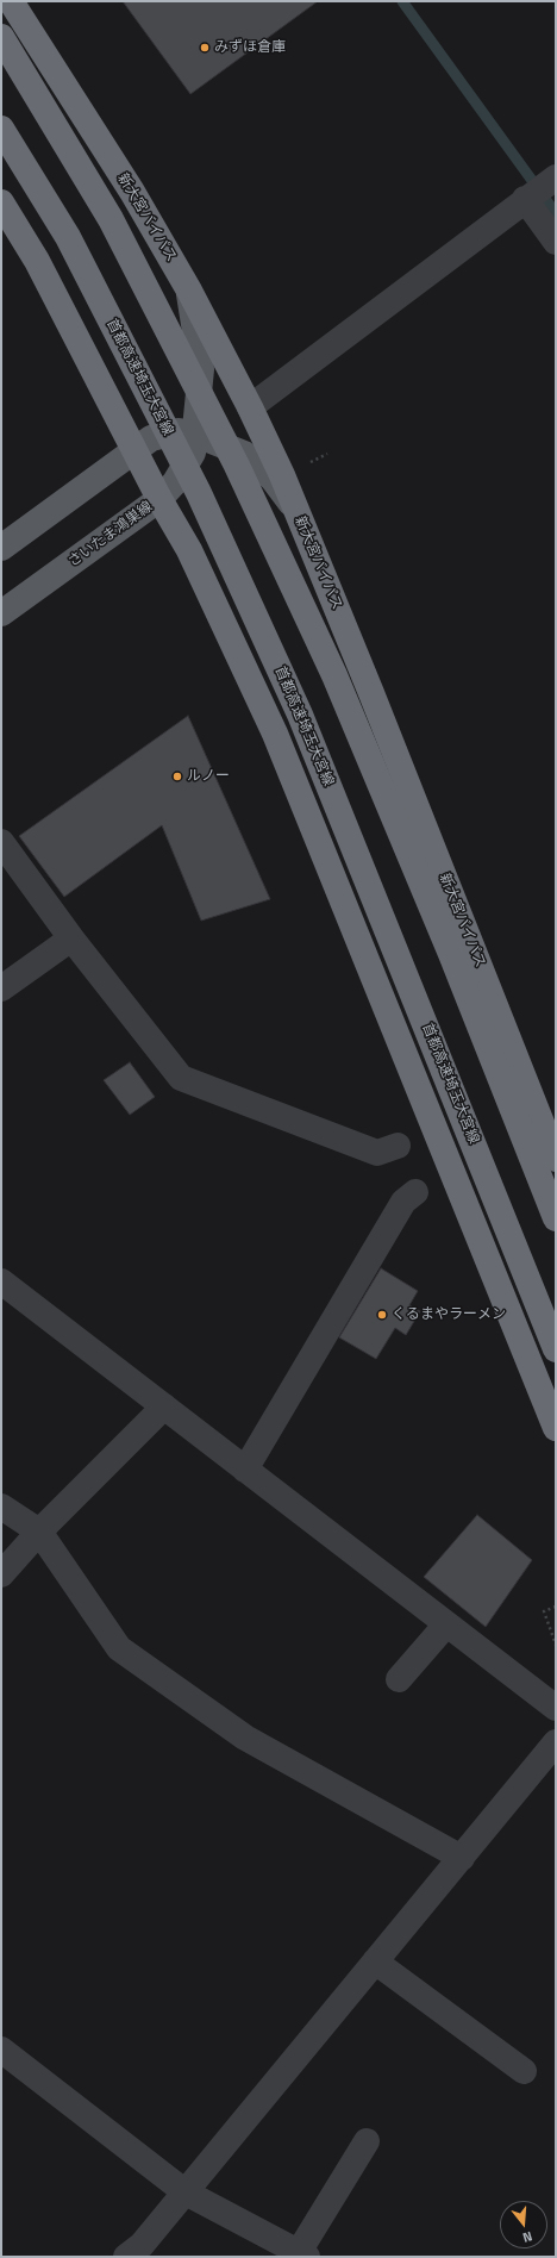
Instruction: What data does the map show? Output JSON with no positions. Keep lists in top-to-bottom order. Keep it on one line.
{"streets":{"highway":["新大宮バイパス","首都高速埼玉大宮線"],"main road":["さいたま鴻巣線"]},"crossings":[["新大宮バイパス","さいたま鴻巣線"]],"places":["みずほ倉庫","ルノー","くるまやラーメン"],"north":"bottom"}
